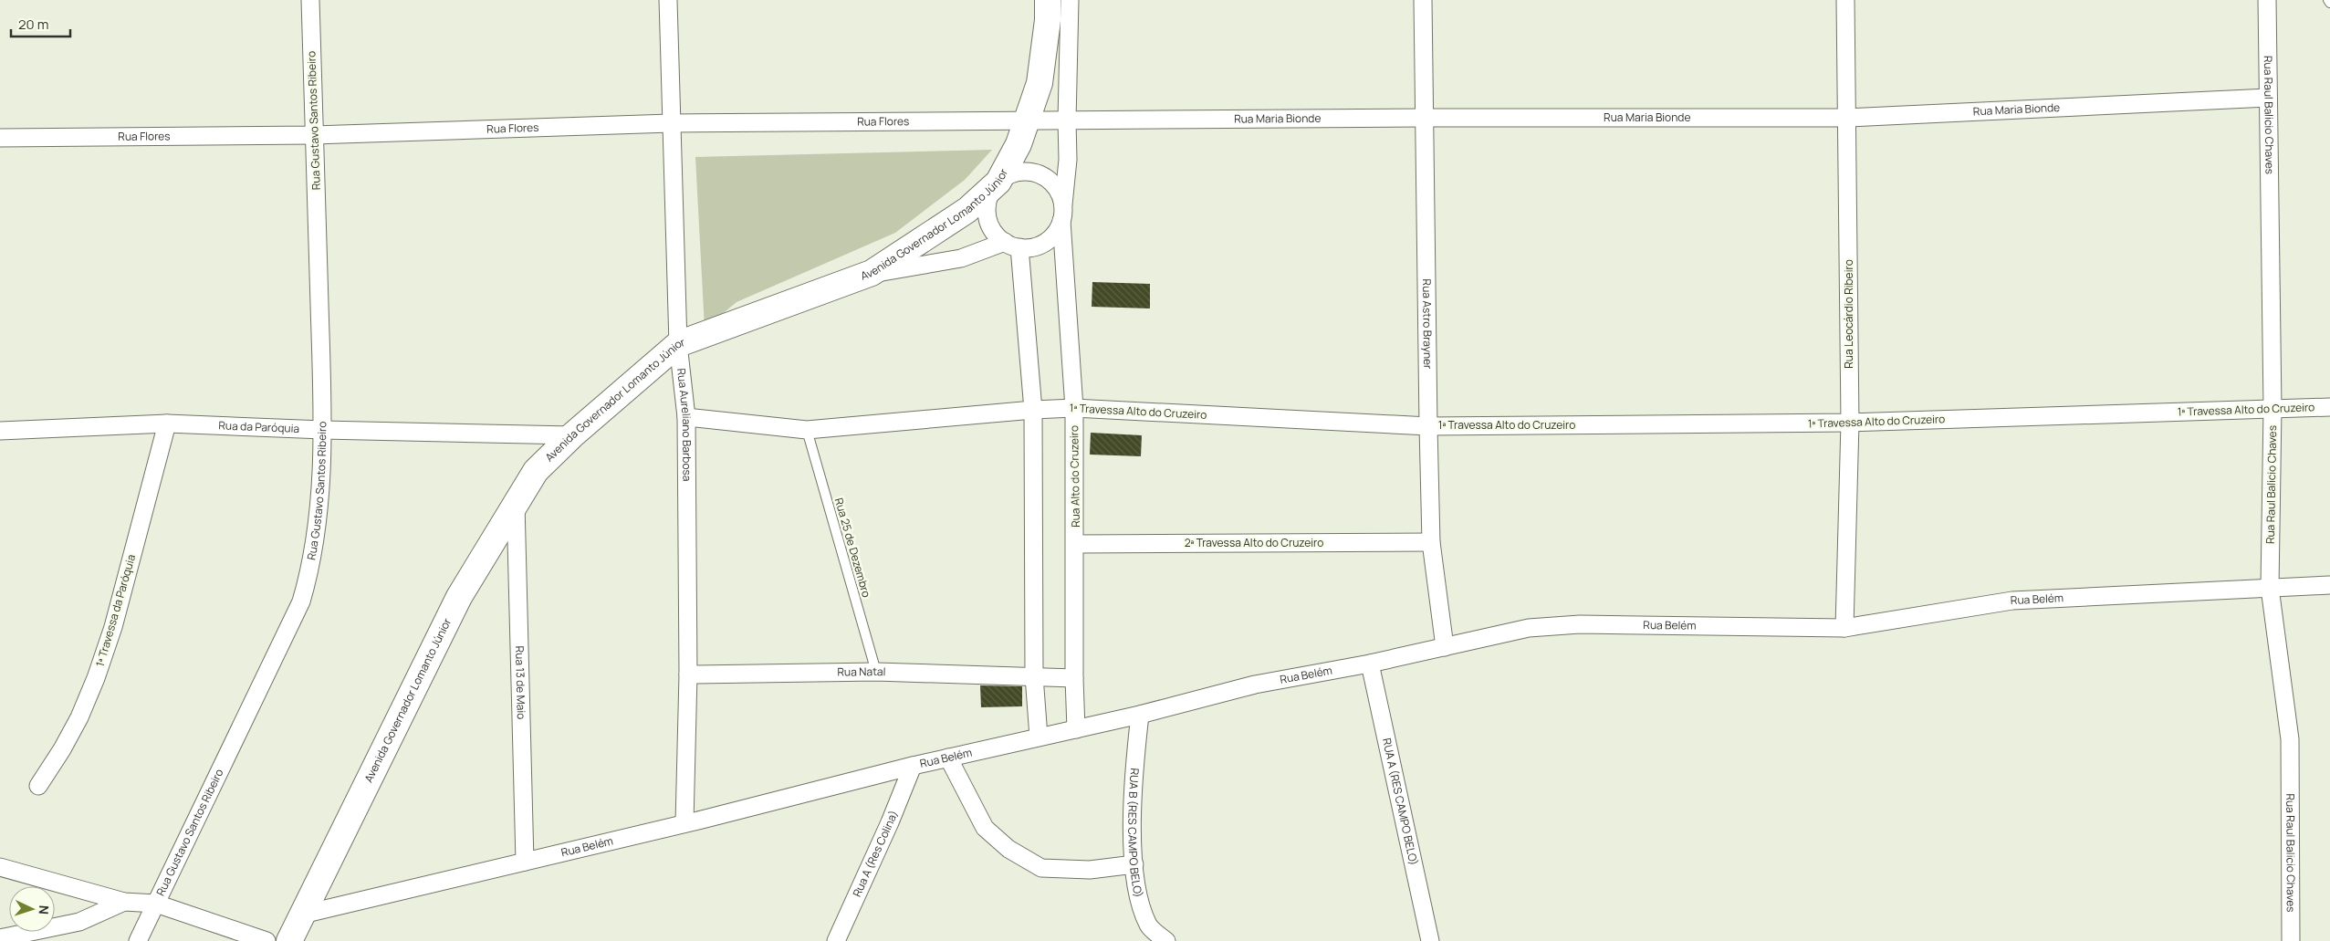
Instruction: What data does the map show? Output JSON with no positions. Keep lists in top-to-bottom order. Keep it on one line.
{"streets":{"main road":["Avenida Governador Lomanto Júnior"],"street":["Rua Maria Bionde","Rua Raul Balicio Chaves","Rua Gustavo Santos Ribeiro","Rua Flores","Rua Leocárdio Ribeiro","Rua Astro Brayner","1ª Travessa Alto do Cruzeiro","Rua Aureliano Barbosa","Rua da Paróquia","Rua Alto do Cruzeiro","2ª Travessa Alto do Cruzeiro","Rua Belém","1ª Travessa da Paróquia","Rua Natal","Rua 13 de Maio","RUA A (RES CAMPO BELO)","RUA B (RES CAMPO BELO)","Rua A (Res Colina)"],"lane":["Rua 25 de Dezembro"]},"crossings":[["Rua Maria Bionde","Rua Raul Balicio Chaves"],["Rua Maria Bionde","Rua Flores"],["Rua Maria Bionde","Avenida Governador Lomanto Júnior"],["Rua Maria Bionde","Rua Leocárdio Ribeiro"],["Rua Maria Bionde","Rua Astro Brayner"],["Rua Raul Balicio Chaves","1ª Travessa Alto do Cruzeiro"],["Rua Raul Balicio Chaves","Rua Belém"],["Rua Gustavo Santos Ribeiro","Rua Flores"],["Rua Gustavo Santos Ribeiro","Rua da Paróquia"],["Rua Flores","Avenida Governador Lomanto Júnior"],["Rua Flores","Rua Aureliano Barbosa"],["Avenida Governador Lomanto Júnior","Rua Aureliano Barbosa"],["Avenida Governador Lomanto Júnior","Rua da Paróquia"],["Avenida Governador Lomanto Júnior","Rua Alto do Cruzeiro"],["Avenida Governador Lomanto Júnior","Rua Belém"],["Avenida Governador Lomanto Júnior","Rua 13 de Maio"],["Rua Leocárdio Ribeiro","1ª Travessa Alto do Cruzeiro"],["Rua Leocárdio Ribeiro","Rua Belém"],["Rua Astro Brayner","1ª Travessa Alto do Cruzeiro"],["Rua Astro Brayner","2ª Travessa Alto do Cruzeiro"],["Rua Astro Brayner","Rua Belém"],["1ª Travessa Alto do Cruzeiro","Rua Aureliano Barbosa"],["1ª Travessa Alto do Cruzeiro","Rua Alto do Cruzeiro"],["1ª Travessa Alto do Cruzeiro","Rua 25 de Dezembro"],["Rua Aureliano Barbosa","Rua Belém"],["Rua Aureliano Barbosa","Rua Natal"],["Rua da Paróquia","1ª Travessa da Paróquia"],["Rua Alto do Cruzeiro","2ª Travessa Alto do Cruzeiro"],["Rua Alto do Cruzeiro","Rua Belém"],["Rua 25 de Dezembro","Rua Natal"],["Rua Belém","Rua 13 de Maio"],["Rua Belém","RUA A (RES CAMPO BELO)"],["Rua Belém","RUA B (RES CAMPO BELO)"],["Rua Belém","Rua A (Res Colina)"]],"scale_bar":"20 m","north":"right"}
